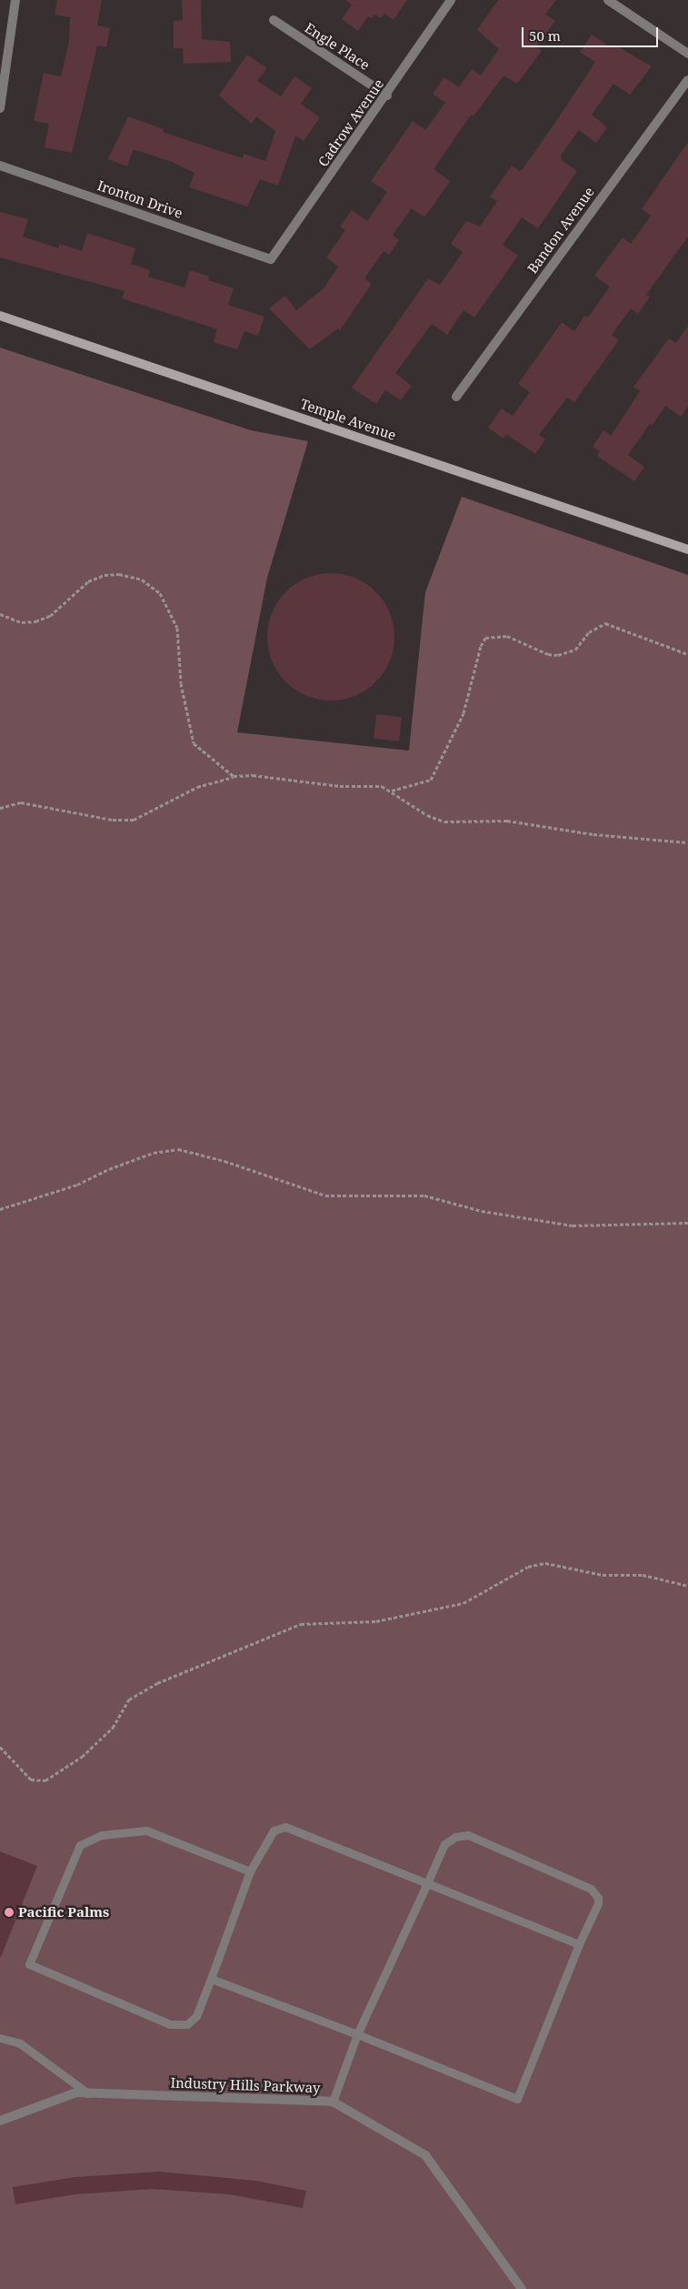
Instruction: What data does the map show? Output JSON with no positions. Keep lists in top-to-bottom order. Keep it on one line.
{"streets":{"main road":["Temple Avenue"],"street":["Engle Place","Cadrow Avenue","Ironton Drive","Bandon Avenue","Industry Hills Parkway"]},"crossings":[["Engle Place","Cadrow Avenue"],["Cadrow Avenue","Ironton Drive"]],"places":["Pacific Palms"],"scale_bar":"50 m"}
